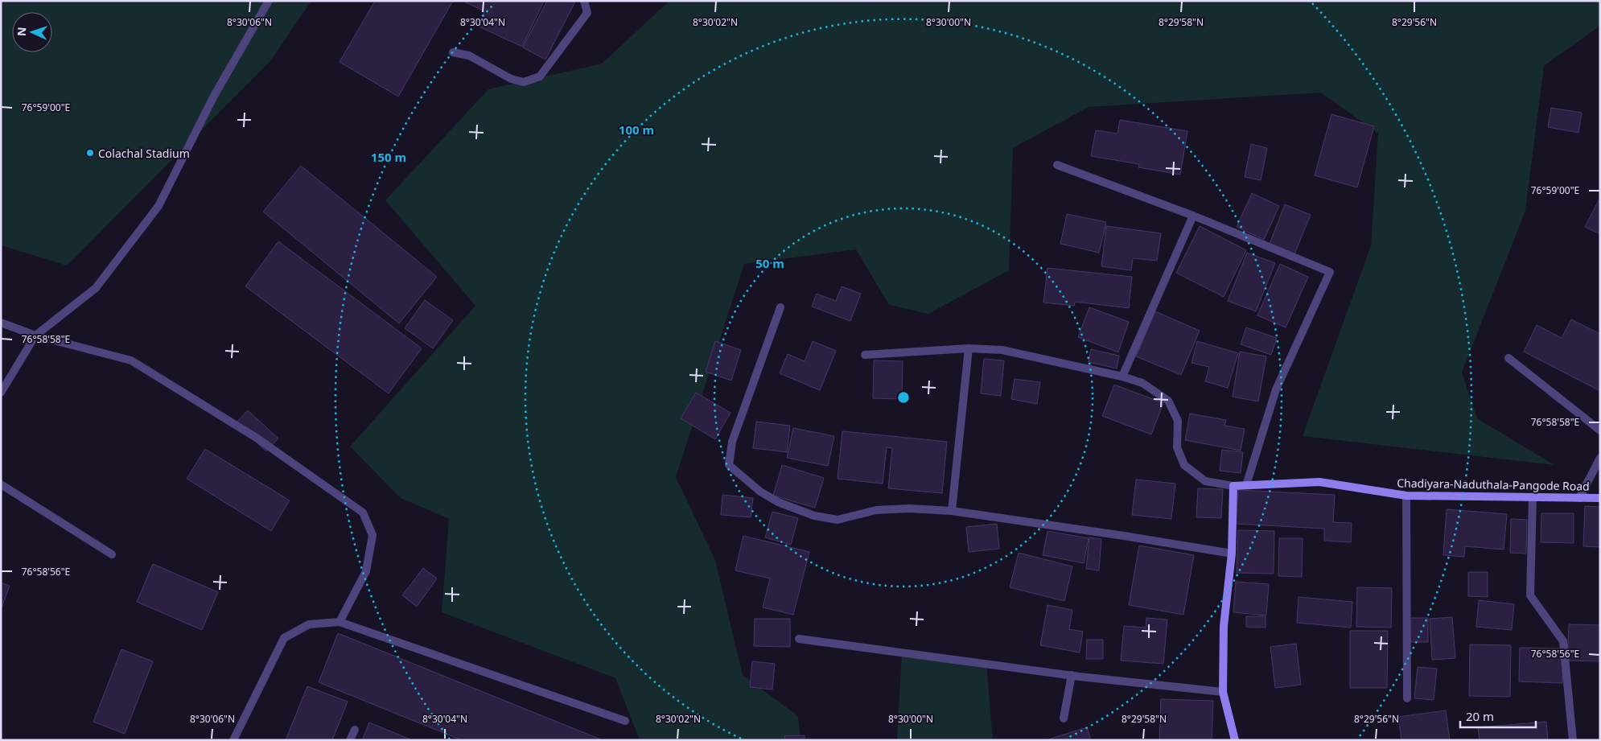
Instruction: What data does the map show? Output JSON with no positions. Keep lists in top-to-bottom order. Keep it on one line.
{"streets":{"street":["Chadiyara-Naduthala-Pangode Road"]},"places":["Colachal Stadium"],"scale_bar":"20 m","north":"left","coordinates":["8°30'06\"N","8°30'04\"N","8°30'02\"N","8°30'00\"N","8°29'58\"N","8°29'56\"N","76°59'00\"E","76°58'58\"E","76°58'56\"E"],"rings":["100 m","150 m","50 m"]}
